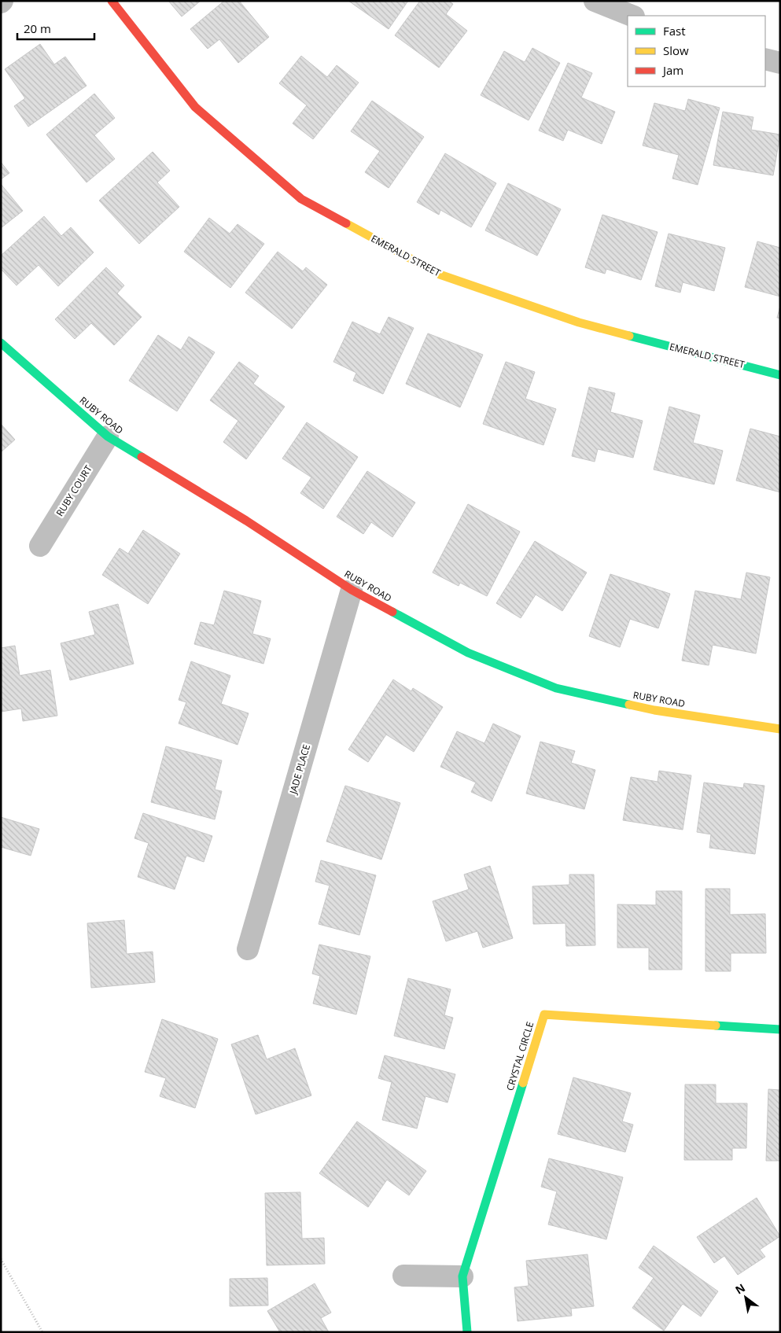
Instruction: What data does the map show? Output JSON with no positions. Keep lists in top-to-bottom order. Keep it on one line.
{"streets":{"street":["EMERALD STREET","RUBY ROAD","RUBY COURT","JADE PLACE","CRYSTAL CIRCLE"]},"crossings":[["RUBY ROAD","RUBY COURT"],["RUBY ROAD","JADE PLACE"]],"legend":["Fast","Slow","Jam"],"scale_bar":"20 m","north":"top left"}
